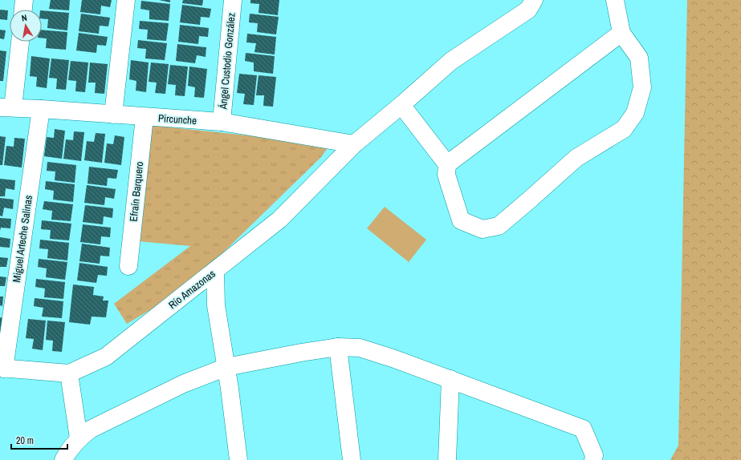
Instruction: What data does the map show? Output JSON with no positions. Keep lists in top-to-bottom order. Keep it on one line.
{"streets":{"street":["Ángel Custodio González","Pircunche","Efraín Barquero","Miguel Arteche Salinas","Río Amazonas"]},"crossings":[["Ángel Custodio González","Pircunche"],["Pircunche","Efraín Barquero"],["Pircunche","Miguel Arteche Salinas"],["Pircunche","Río Amazonas"],["Miguel Arteche Salinas","Río Amazonas"]],"scale_bar":"20 m","north":"top"}
